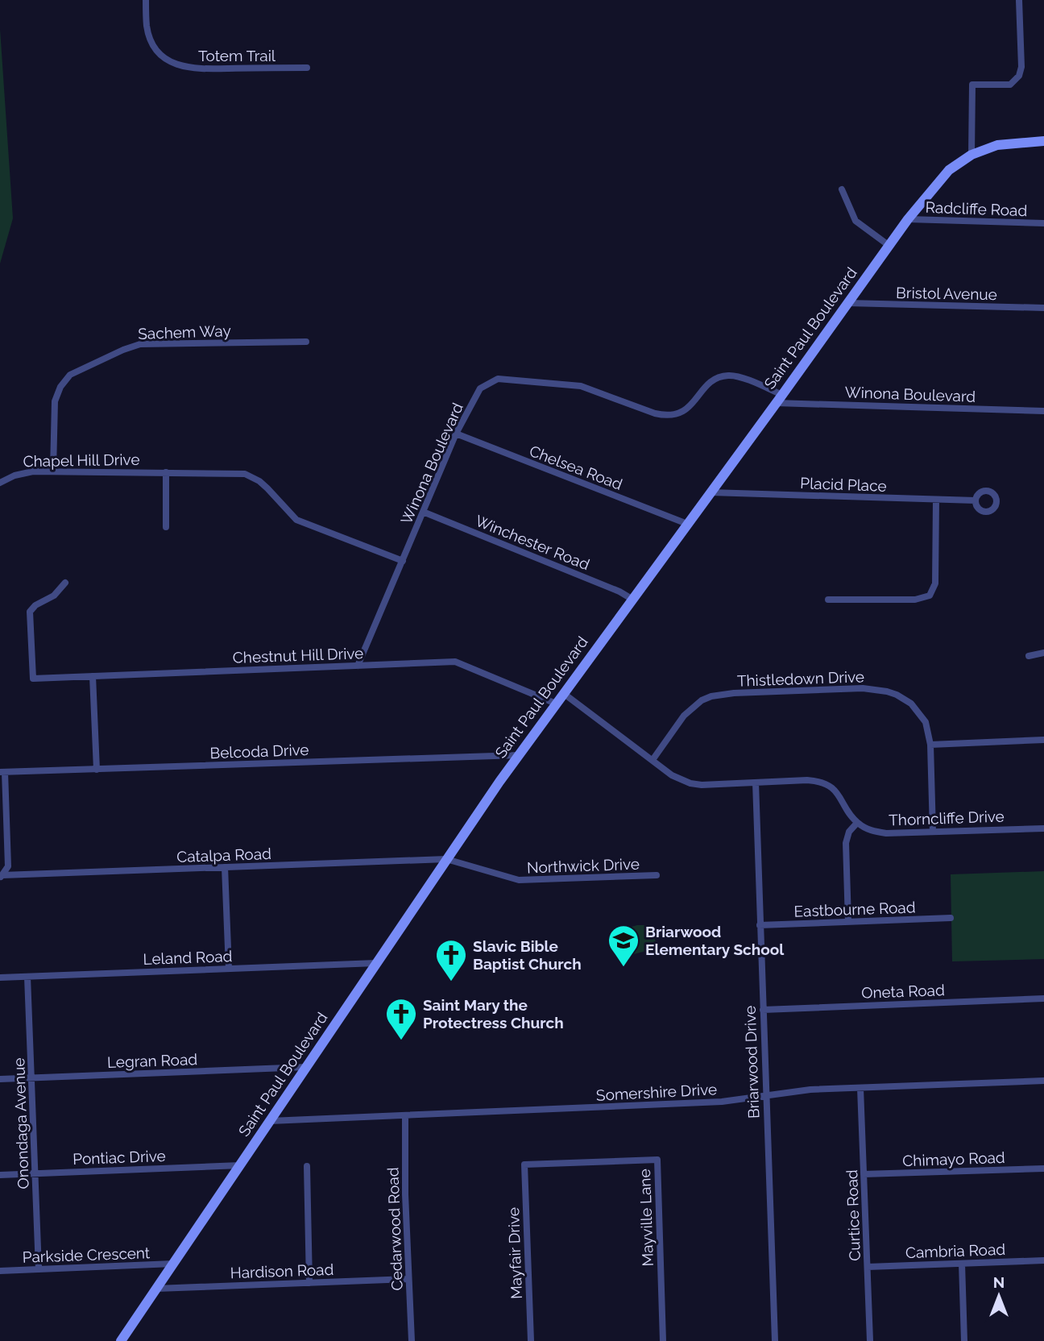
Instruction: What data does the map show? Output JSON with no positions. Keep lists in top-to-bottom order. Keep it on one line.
{"streets":{"main road":["Saint Paul Boulevard"],"street":["Totem Trail","Radcliffe Road","Bristol Avenue","Sachem Way","Winona Boulevard","Chapel Hill Drive","Chelsea Road","Placid Place","Winchester Road","Chestnut Hill Drive","Thistledown Drive","Belcoda Drive","Thorncliffe Drive","Catalpa Road","Northwick Drive","Eastbourne Road","Leland Road","Oneta Road","Legran Road","Briarwood Drive","Somershire Drive","Onondaga Avenue","Pontiac Drive","Chimayo Road","Curtice Road","Mayville Lane","Cedarwood Road","Cambria Road","Mayfair Drive","Parkside Crescent","Hardison Road"]},"crossings":[["Radcliffe Road","Saint Paul Boulevard"],["Bristol Avenue","Saint Paul Boulevard"],["Saint Paul Boulevard","Winona Boulevard"],["Saint Paul Boulevard","Chelsea Road"],["Saint Paul Boulevard","Placid Place"],["Saint Paul Boulevard","Winchester Road"],["Saint Paul Boulevard","Chestnut Hill Drive"],["Saint Paul Boulevard","Belcoda Drive"],["Saint Paul Boulevard","Catalpa Road"],["Saint Paul Boulevard","Northwick Drive"],["Saint Paul Boulevard","Leland Road"],["Saint Paul Boulevard","Legran Road"],["Saint Paul Boulevard","Somershire Drive"],["Saint Paul Boulevard","Pontiac Drive"],["Saint Paul Boulevard","Parkside Crescent"],["Saint Paul Boulevard","Hardison Road"],["Sachem Way","Chapel Hill Drive"],["Winona Boulevard","Chapel Hill Drive"],["Winona Boulevard","Chelsea Road"],["Winona Boulevard","Winchester Road"],["Winona Boulevard","Chestnut Hill Drive"],["Thistledown Drive","Thorncliffe Drive"],["Catalpa Road","Northwick Drive"],["Eastbourne Road","Briarwood Drive"],["Leland Road","Onondaga Avenue"],["Oneta Road","Briarwood Drive"],["Legran Road","Onondaga Avenue"],["Briarwood Drive","Somershire Drive"],["Somershire Drive","Curtice Road"],["Somershire Drive","Cedarwood Road"],["Onondaga Avenue","Pontiac Drive"],["Onondaga Avenue","Parkside Crescent"],["Chimayo Road","Curtice Road"],["Curtice Road","Cambria Road"],["Mayville Lane","Mayfair Drive"],["Cedarwood Road","Hardison Road"]],"places":{"school or university":["Briarwood Elementary School"],"church":["Slavic Bible Baptist Church","Saint Mary the Protectress Church"]},"north":"top"}
